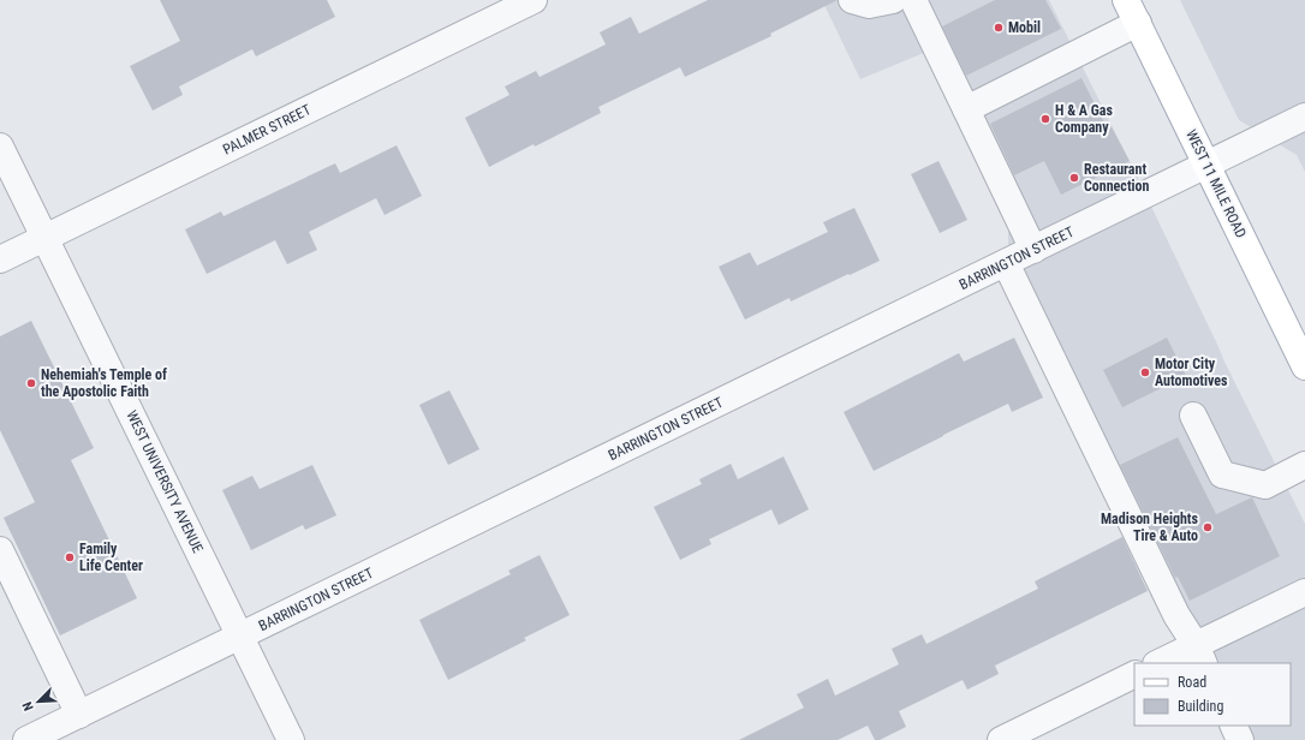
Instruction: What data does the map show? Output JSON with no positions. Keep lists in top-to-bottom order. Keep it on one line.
{"streets":{"main road":["WEST 11 MILE ROAD"],"street":["PALMER STREET","BARRINGTON STREET","WEST UNIVERSITY AVENUE"]},"crossings":[["PALMER STREET","WEST UNIVERSITY AVENUE"],["WEST 11 MILE ROAD","BARRINGTON STREET"],["BARRINGTON STREET","WEST UNIVERSITY AVENUE"]],"places":["Mobil","H & A Gas Company","Restaurant Connection","Motor City Automotives","Nehemiah's Temple of the Apostolic Faith","Madison Heights Tire & Auto","Family Life Center"],"legend":["Road","Building"],"north":"bottom left"}
